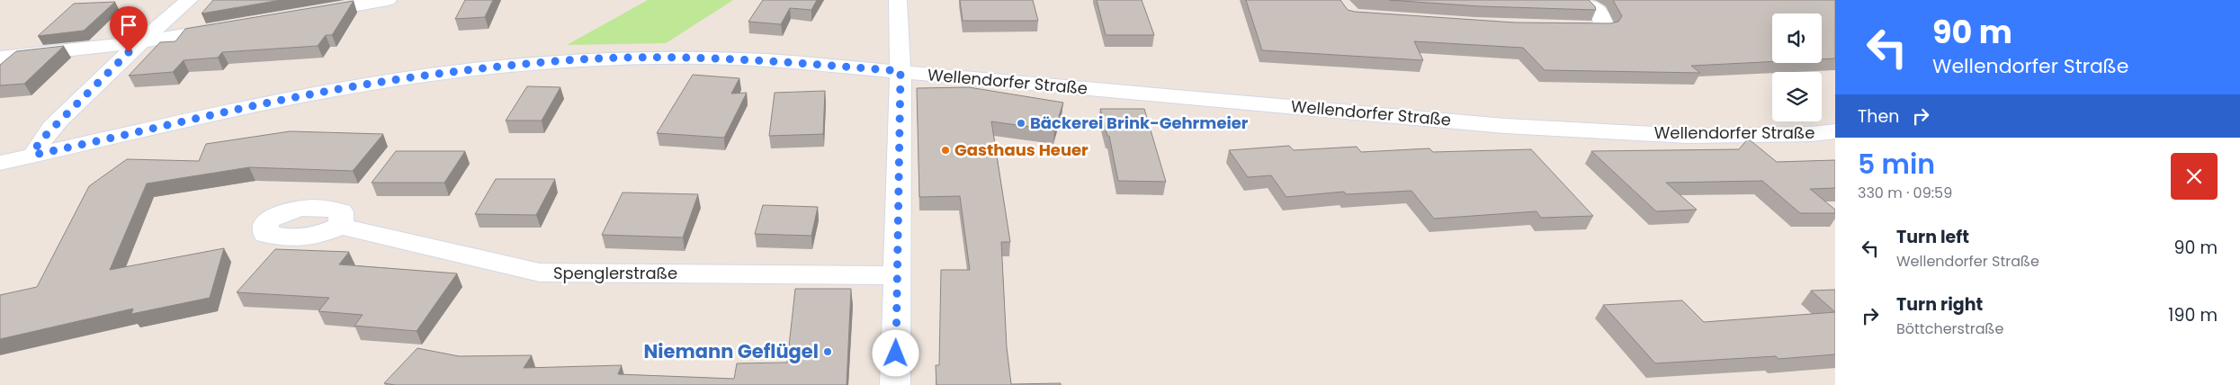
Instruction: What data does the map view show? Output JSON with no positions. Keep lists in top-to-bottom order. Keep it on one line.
{"streets":{"street":["Wellendorfer Straße","Spenglerstraße"]},"places":["Bäckerei Brink-Gehrmeier","Gasthaus Heuer","Niemann Geflügel"],"page":{"turn":["90 m","Wellendorfer Straße"],"then":"Then","heading":["5 min","330 m · 09:59"],"list":[{"name":"Turn left","note":"Wellendorfer Straße","value":"90 m"},{"name":"Turn right","note":"Böttcherstraße","value":"190 m"}]}}
